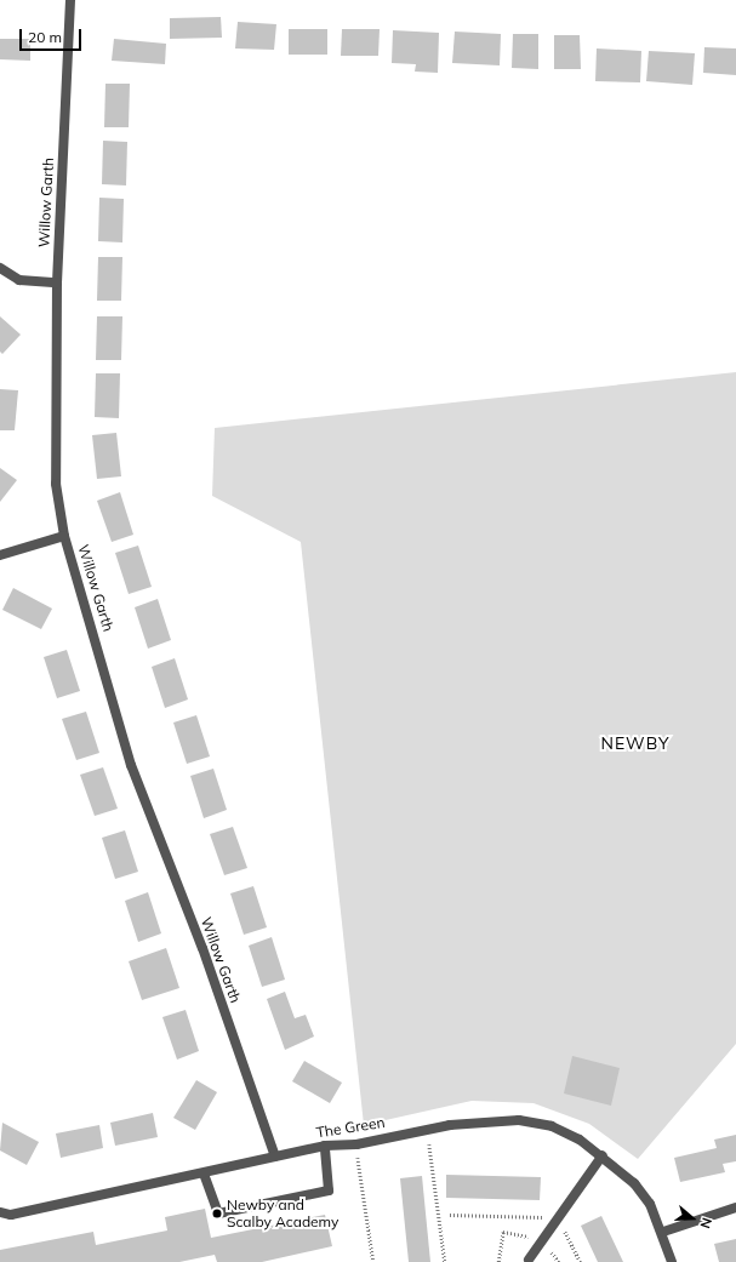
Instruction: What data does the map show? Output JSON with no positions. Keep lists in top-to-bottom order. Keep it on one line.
{"streets":{"street":["Willow Garth","The Green"]},"crossings":[["Willow Garth","The Green"]],"districts":["NEWBY"],"places":["Newby and Scalby Academy"],"scale_bar":"20 m","north":"right"}
